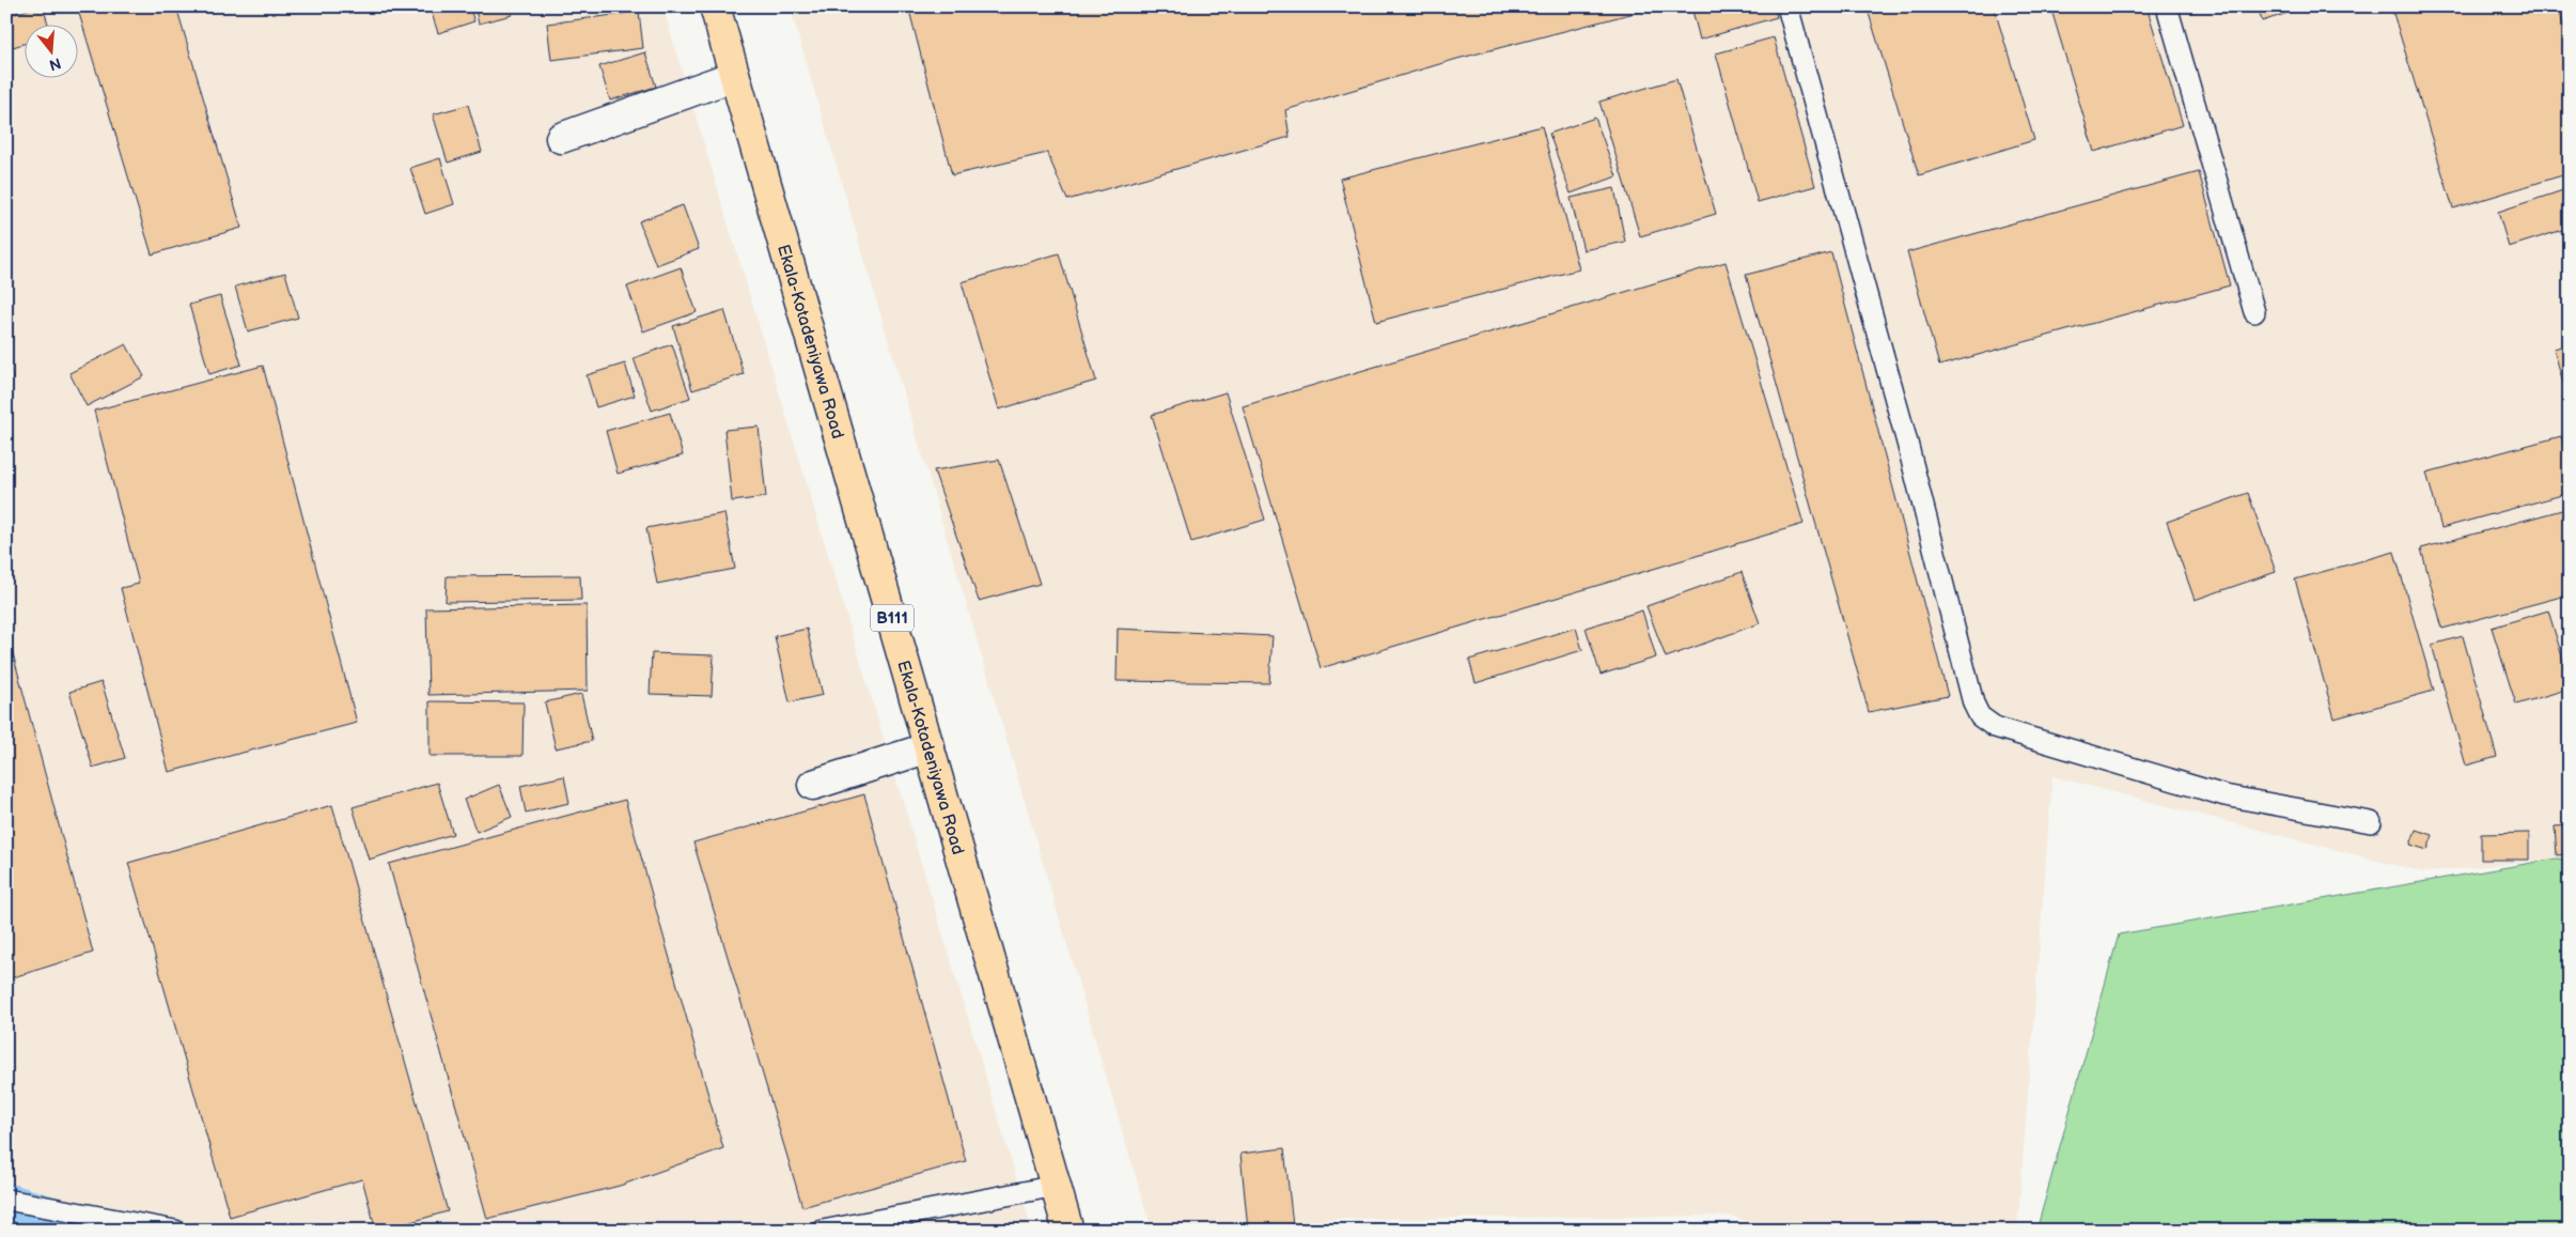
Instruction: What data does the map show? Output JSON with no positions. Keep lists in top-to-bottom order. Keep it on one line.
{"streets":{"main road":["Ekala-Kotadeniyawa Road","B111"]},"north":"bottom"}
